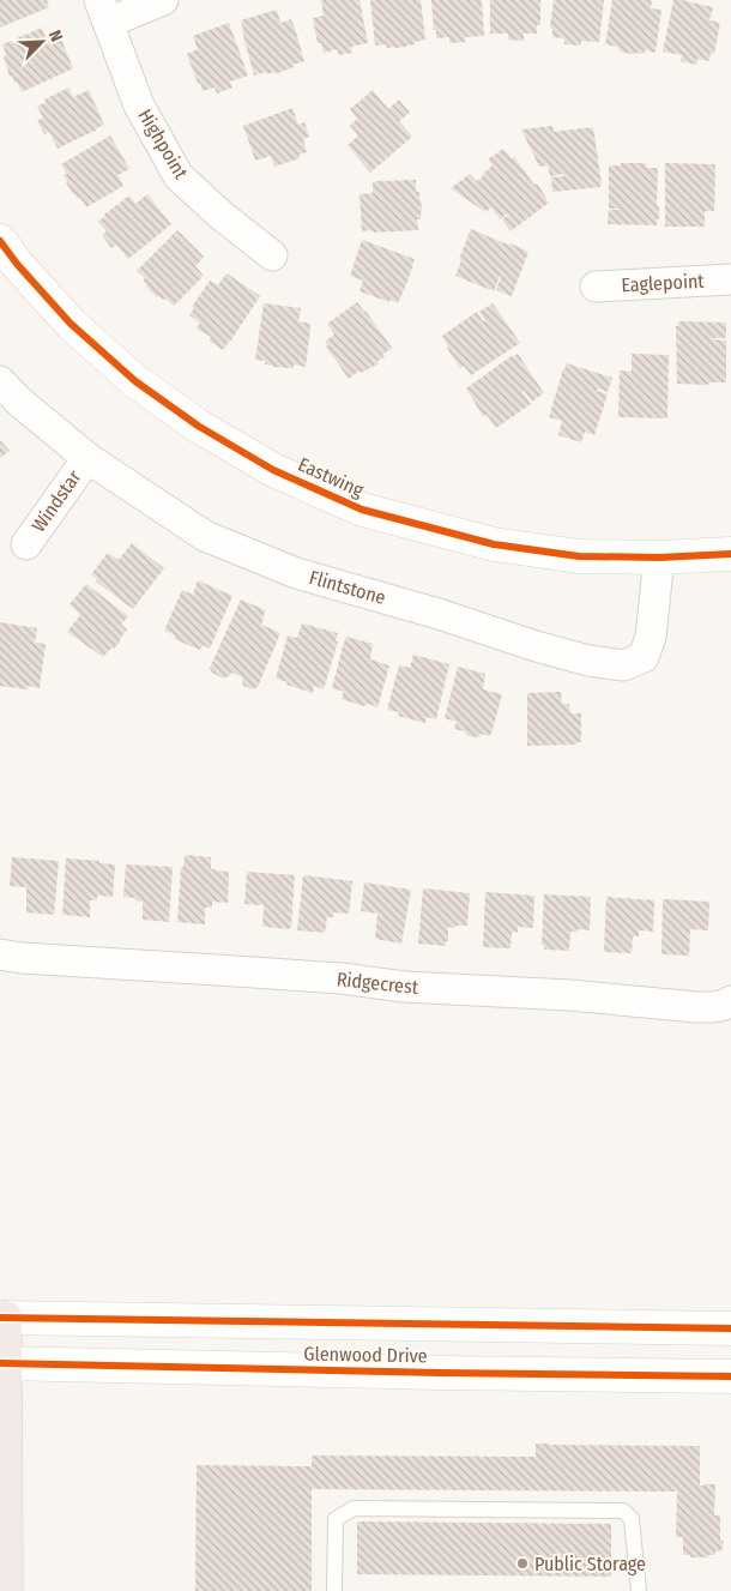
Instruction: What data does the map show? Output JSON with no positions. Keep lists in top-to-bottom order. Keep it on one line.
{"streets":{"main road":["Eastwing","Glenwood Drive"],"street":["Highpoint","Eaglepoint","Windstar","Flintstone","Ridgecrest"]},"crossings":[["Eastwing","Flintstone"],["Windstar","Flintstone"]],"places":["Public Storage"],"north":"top right"}
